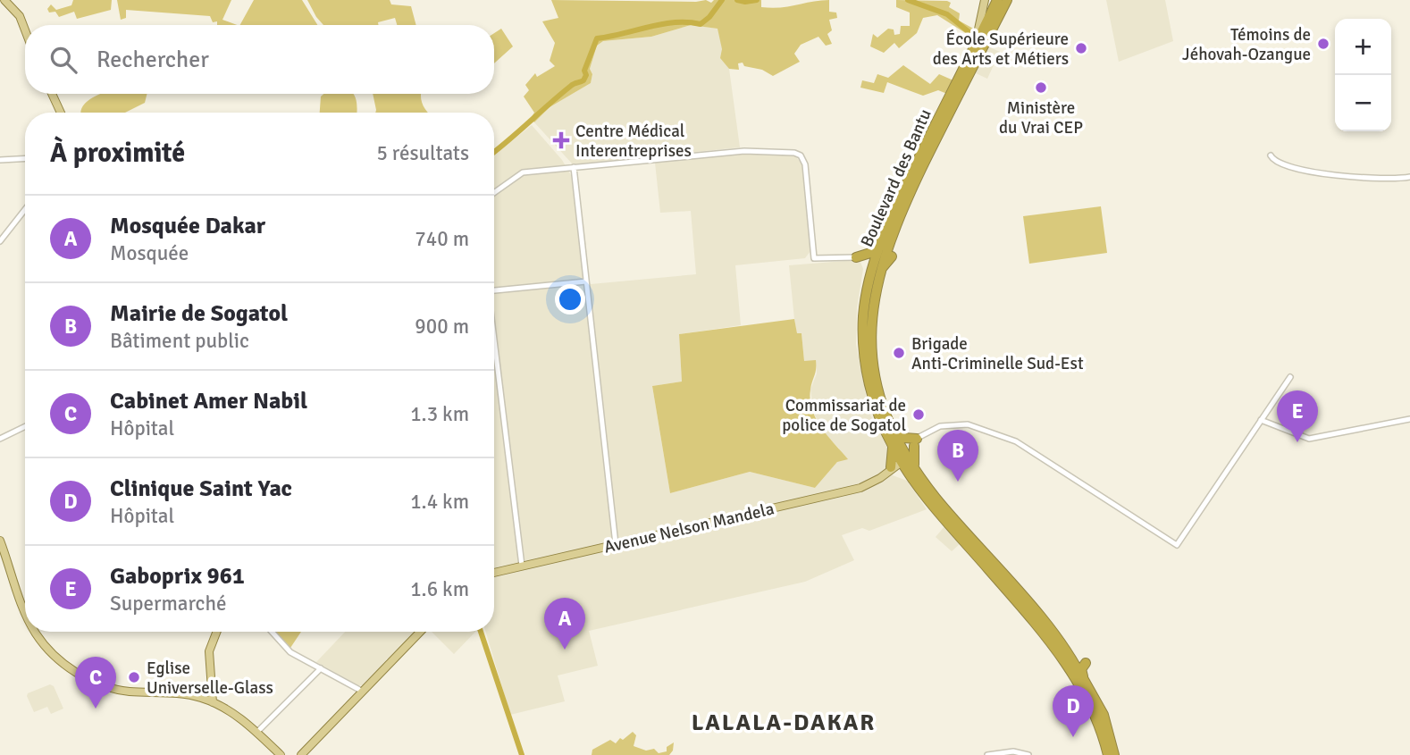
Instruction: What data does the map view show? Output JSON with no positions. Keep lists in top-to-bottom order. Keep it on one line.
{"streets":{"highway":["Boulevard des Bantu"],"main road":["Avenue Nelson Mandela"]},"crossings":[["Boulevard des Bantu","Avenue Nelson Mandela"]],"districts":["LALALA-DAKAR"],"places":{"other":["Témoins de Jéhovah-Ozangue","École Supérieure des Arts et Métiers","Ministère du Vrai CEP","Brigade Anti-Criminelle Sud-Est","Commissariat de police de Sogatol","Eglise Universelle-Glass"],"health":["Centre Médical Interentreprises"]},"page":{"map_buttons":["+","−"],"search":"Rechercher","heading":["À proximité","5 résultats"],"list":[{"mark":"A","name":"Mosquée Dakar","note":"Mosquée","value":"740 m"},{"mark":"B","name":"Mairie de Sogatol","note":"Bâtiment public","value":"900 m"},{"mark":"C","name":"Cabinet Amer Nabil","note":"Hôpital","value":"1.3 km"},{"mark":"D","name":"Clinique Saint Yac","note":"Hôpital","value":"1.4 km"},{"mark":"E","name":"Gaboprix 961","note":"Supermarché","value":"1.6 km"}],"pins":["E","B","A","C","D"]}}
